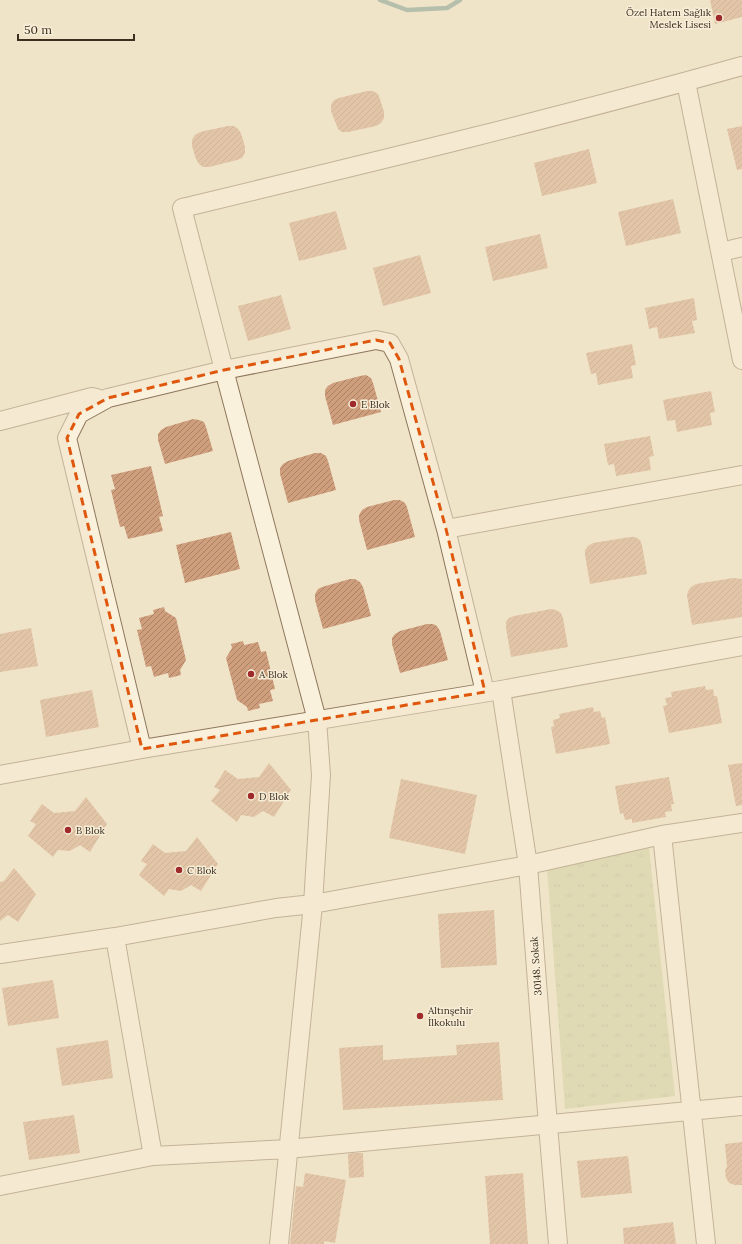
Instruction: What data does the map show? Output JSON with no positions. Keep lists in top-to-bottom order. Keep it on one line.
{"streets":{"street":["30148. Sokak"]},"places":["Özel Hatem Sağlık Meslek Lisesi","E Blok","A Blok","D Blok","B Blok","C Blok","Altınşehir İlkokulu"],"scale_bar":"50 m"}
